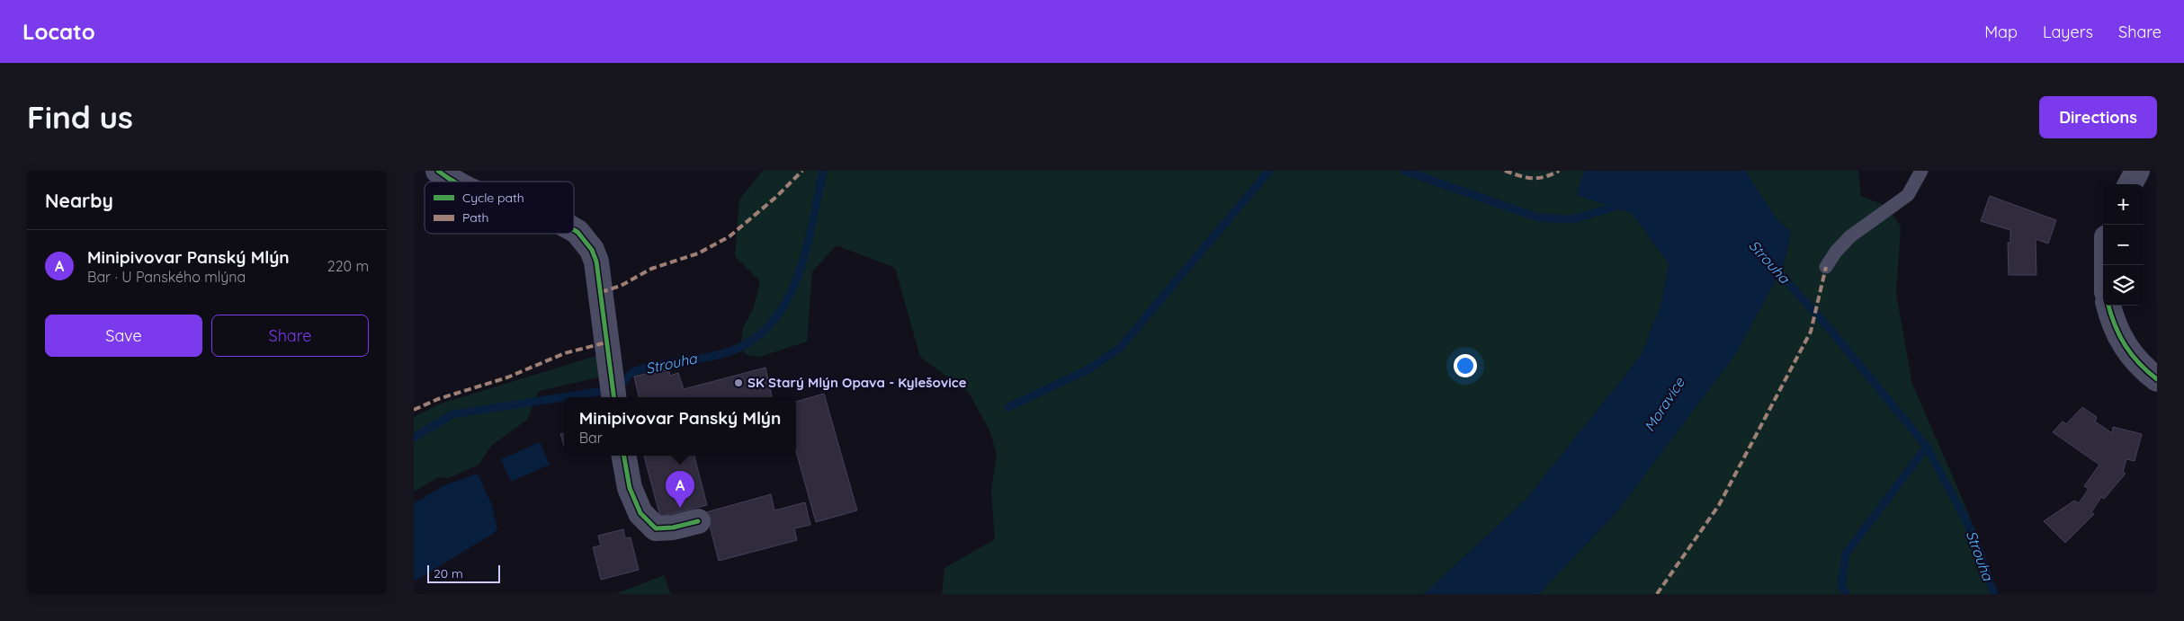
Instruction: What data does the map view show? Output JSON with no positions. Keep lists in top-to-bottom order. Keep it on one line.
{"water":["Strouha","Moravice"],"places":["SK Starý Mlýn Opava - Kylešovice"],"legend":["Cycle path","Path"],"scale_bar":"20 m","page":{"header":"Locato","nav":["Map","Layers","Share"],"buttons":["Directions",["Save","Share"]],"title":"Find us","heading":"Nearby","map_buttons":["+","−"],"list":[{"mark":"A","name":"Minipivovar Panský Mlýn","note":"Bar · U Panského mlýna","value":"220 m"}],"popup":["Minipivovar Panský Mlýn","Bar"],"pins":"A","scale":"20 m"}}
